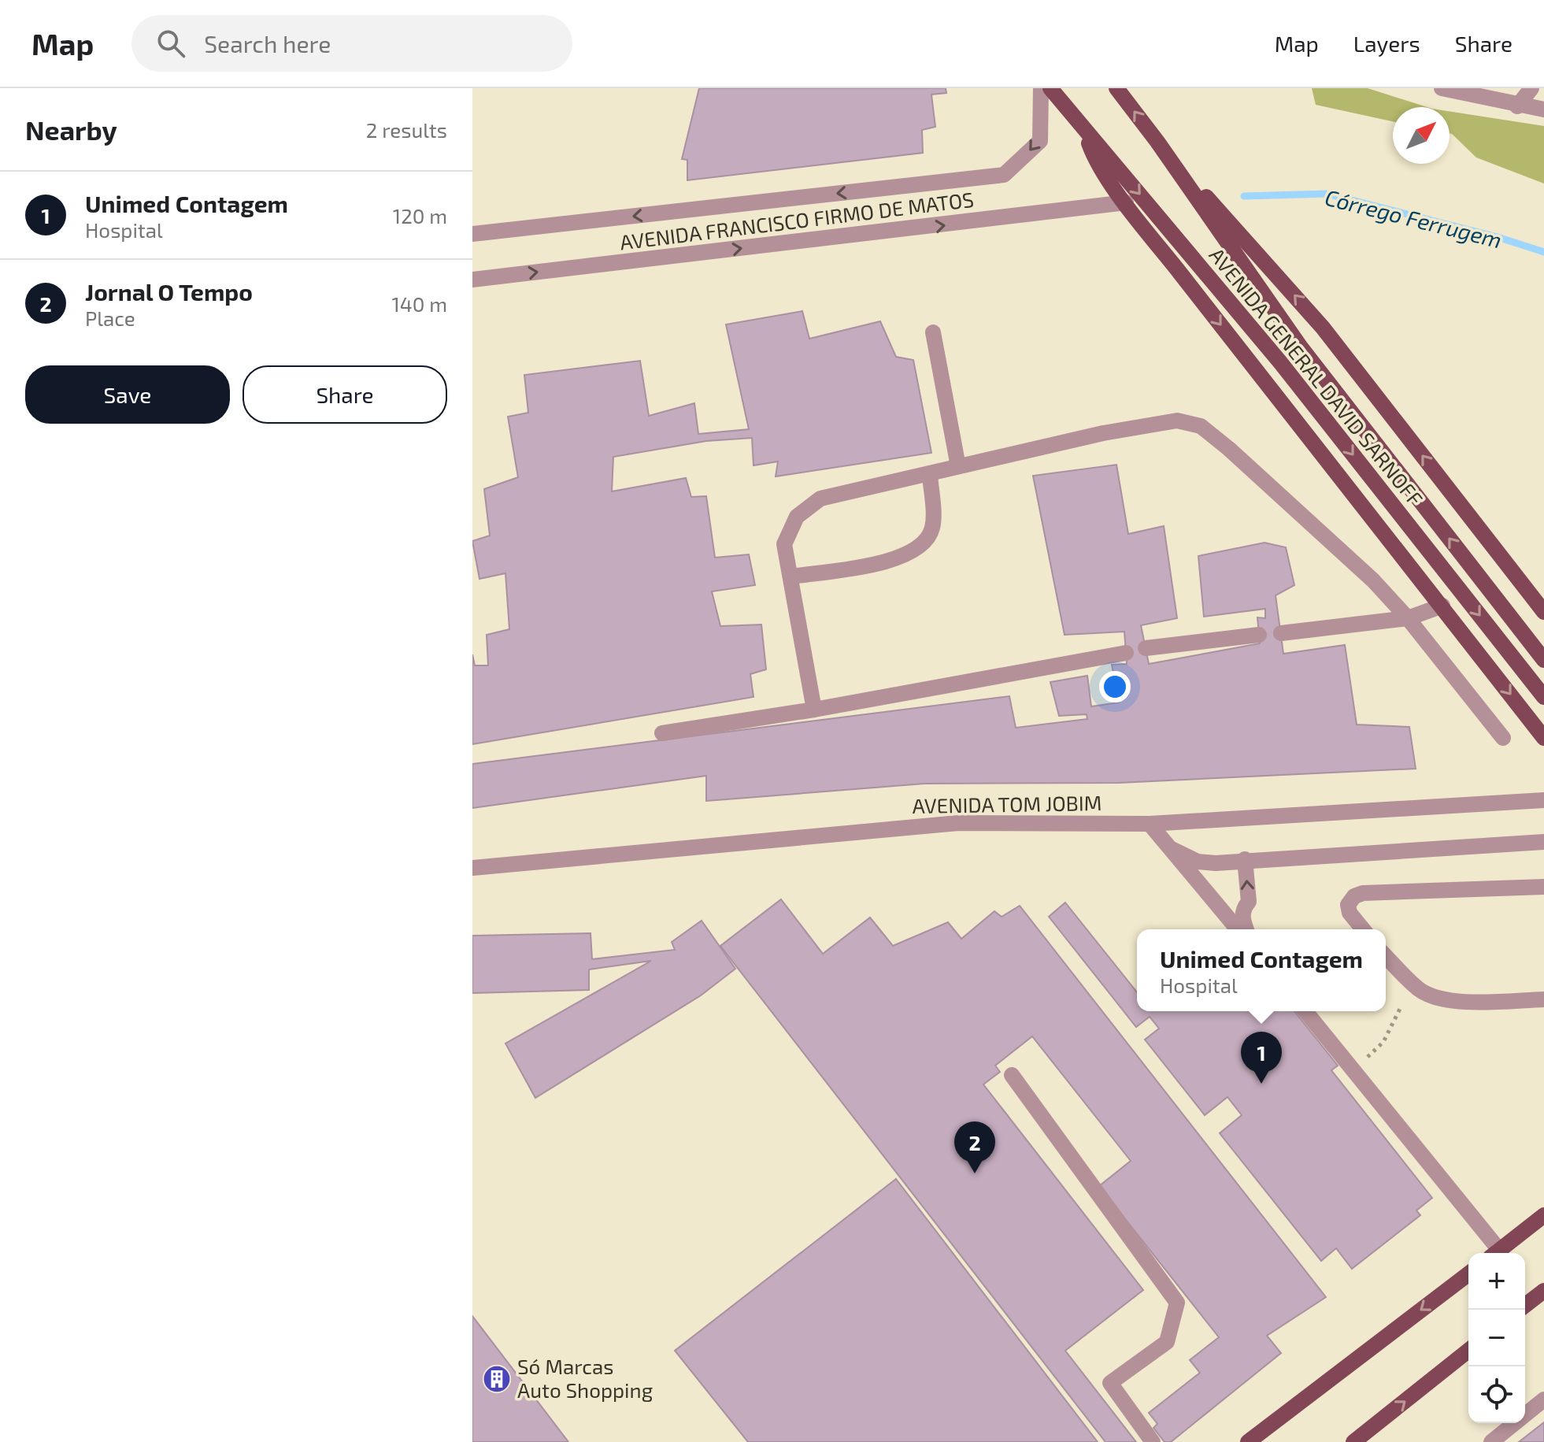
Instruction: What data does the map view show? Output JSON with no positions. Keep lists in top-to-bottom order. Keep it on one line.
{"streets":{"main road":["AVENIDA GENERAL DAVID SARNOFF"],"street":["AVENIDA FRANCISCO FIRMO DE MATOS","AVENIDA TOM JOBIM"]},"water":["Córrego Ferrugem"],"places":{"building":["Só Marcas Auto Shopping"]},"north":"top right","page":{"header":"Map","search":"Search here","nav":["Map","Layers","Share"],"heading":["Nearby","2 results"],"list":[{"mark":"1","name":"Unimed Contagem","note":"Hospital","value":"120 m"},{"mark":"2","name":"Jornal O Tempo","note":"Place","value":"140 m"}],"buttons":["Save","Share"],"popup":["Unimed Contagem","Hospital"],"pins":["1","2"],"map_buttons":["+","−"]}}
